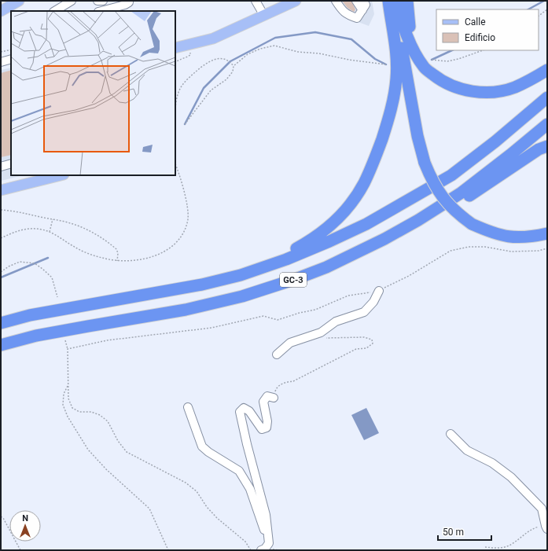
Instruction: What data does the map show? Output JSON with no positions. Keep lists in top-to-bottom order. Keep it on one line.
{"streets":{"highway":["GC-3"]},"legend":["Calle","Edificio"],"scale_bar":"50 m","north":"top"}
